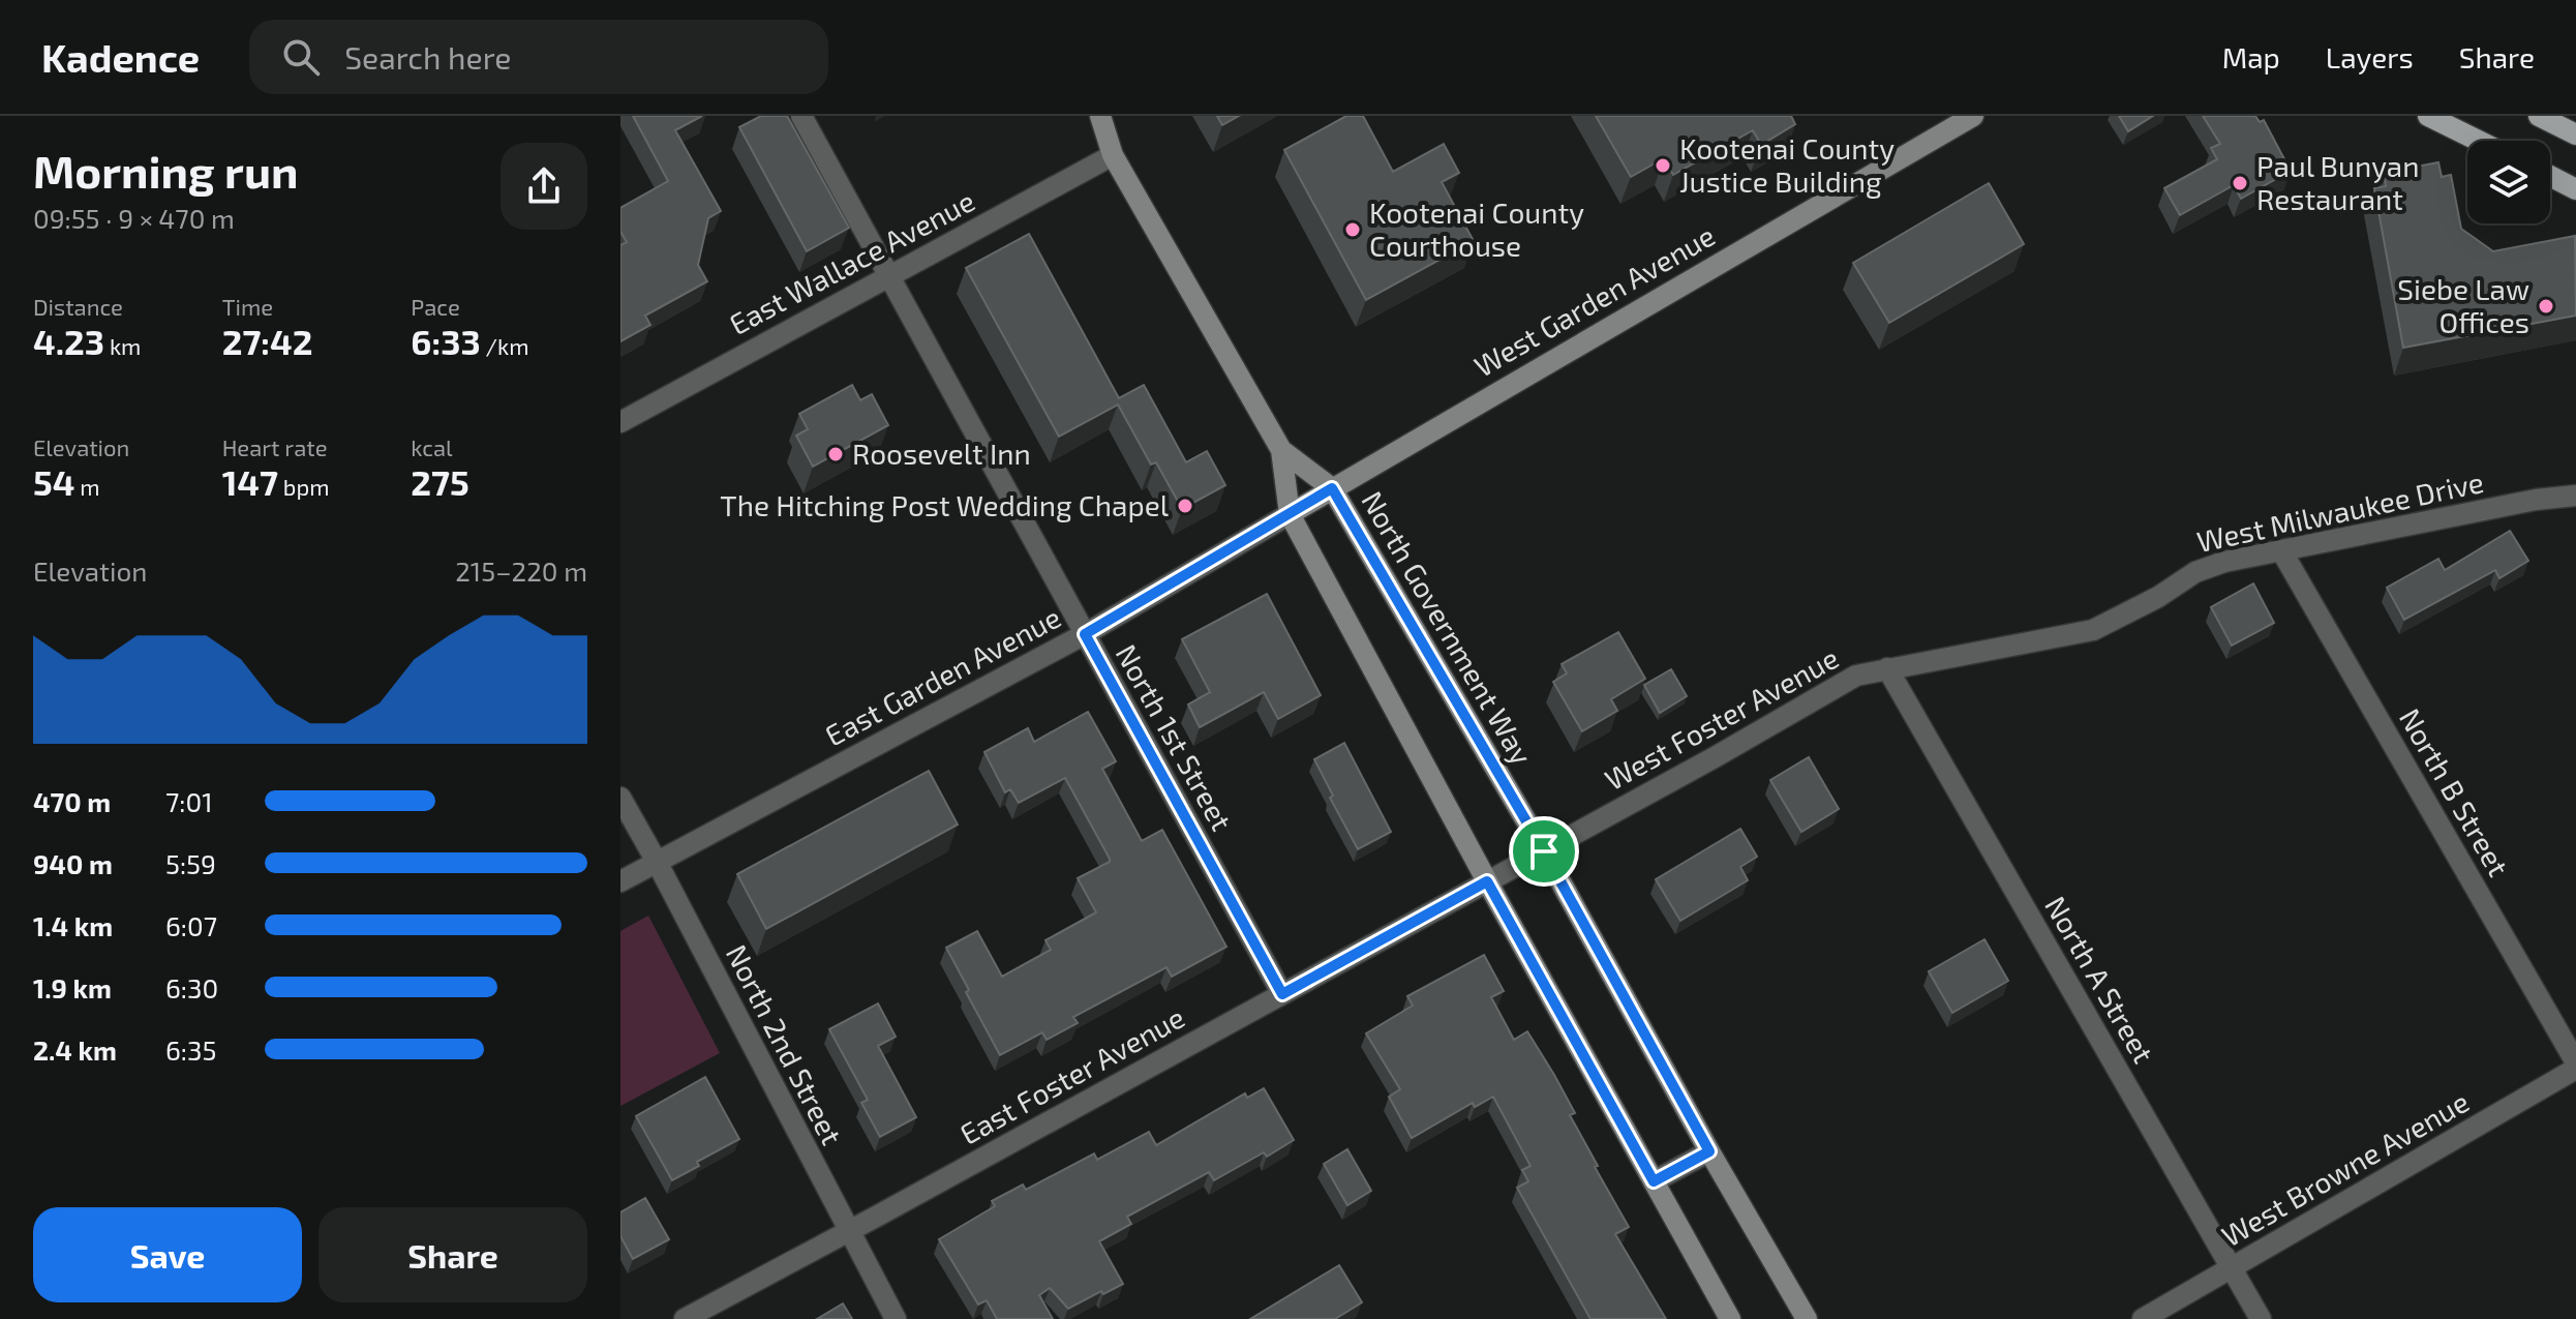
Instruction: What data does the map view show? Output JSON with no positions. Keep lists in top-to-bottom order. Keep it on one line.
{"streets":{"main road":["West Garden Avenue","North Government Way"],"street":["East Wallace Avenue","West Milwaukee Drive","East Garden Avenue","West Foster Avenue","North 1st Street","North B Street","North A Street","North 2nd Street","East Foster Avenue","West Browne Avenue"]},"crossings":[["East Wallace Avenue","North Government Way"],["East Wallace Avenue","North 1st Street"],["West Garden Avenue","North Government Way"],["West Garden Avenue","East Garden Avenue"],["West Milwaukee Drive","West Foster Avenue"],["West Milwaukee Drive","North B Street"],["West Milwaukee Drive","North A Street"],["North Government Way","East Garden Avenue"],["North Government Way","West Foster Avenue"],["North Government Way","East Foster Avenue"],["East Garden Avenue","North 1st Street"],["East Garden Avenue","North 2nd Street"],["West Foster Avenue","North A Street"],["North 1st Street","East Foster Avenue"],["North B Street","West Browne Avenue"],["North A Street","West Browne Avenue"],["North 2nd Street","East Foster Avenue"]],"places":["Kootenai County Justice Building","Paul Bunyan Restaurant","Kootenai County Courthouse","Siebe Law Offices","Roosevelt Inn","The Hitching Post Wedding Chapel"],"page":{"header":"Kadence","search":"Search here","nav":["Map","Layers","Share"],"heading":["Morning run","09:55 · 9 × 470 m"],"stats":[["Distance","4.23 km"],["Time","27:42"],["Pace","6:33 /km"],["Elevation","54 m"],["Heart rate","147 bpm"],["kcal","275"]],"chart":["Elevation","215–220 m"],"list":[{"name":"470 m","note":"7:01"},{"name":"940 m","note":"5:59"},{"name":"1.4 km","note":"6:07"},{"name":"1.9 km","note":"6:30"},{"name":"2.4 km","note":"6:35"}],"buttons":["Save","Share"]}}
